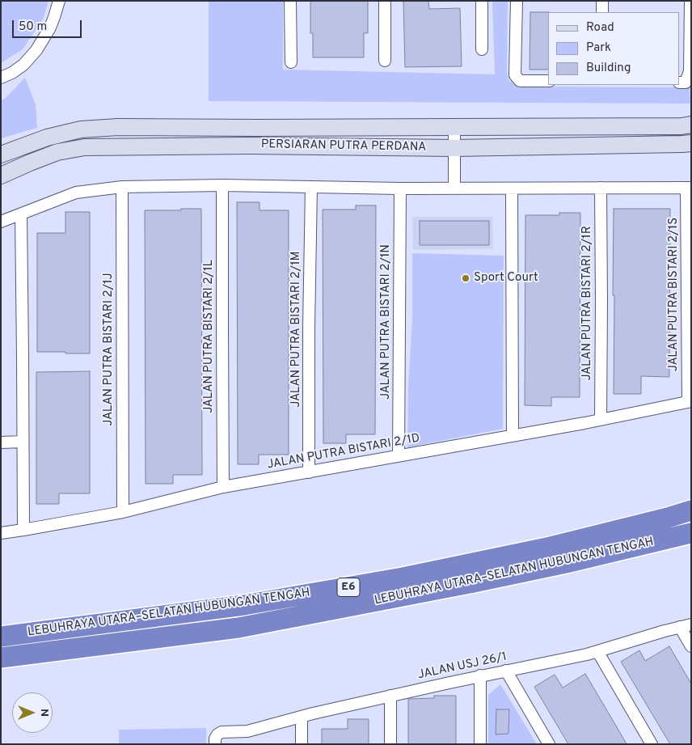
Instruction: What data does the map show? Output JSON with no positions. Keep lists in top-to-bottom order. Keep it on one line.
{"streets":{"highway":["LEBUHRAYA UTARA–SELATAN HUBUNGAN TENGAH","E6"],"main road":["PERSIARAN PUTRA PERDANA"],"street":["JALAN PUTRA BISTARI 2/1S","JALAN PUTRA BISTARI 2/1R","JALAN PUTRA BISTARI 2/1N","JALAN PUTRA BISTARI 2/1M","JALAN PUTRA BISTARI 2/1L","JALAN PUTRA BISTARI 2/1J","JALAN PUTRA BISTARI 2/1D","JALAN USJ 26/1"]},"crossings":[["JALAN PUTRA BISTARI 2/1S","JALAN PUTRA BISTARI 2/1D"],["JALAN PUTRA BISTARI 2/1R","JALAN PUTRA BISTARI 2/1D"],["JALAN PUTRA BISTARI 2/1N","JALAN PUTRA BISTARI 2/1D"],["JALAN PUTRA BISTARI 2/1M","JALAN PUTRA BISTARI 2/1D"],["JALAN PUTRA BISTARI 2/1L","JALAN PUTRA BISTARI 2/1D"],["JALAN PUTRA BISTARI 2/1J","JALAN PUTRA BISTARI 2/1D"]],"places":["Sport Court"],"legend":["Road","Park","Building"],"scale_bar":"50 m","north":"right"}
